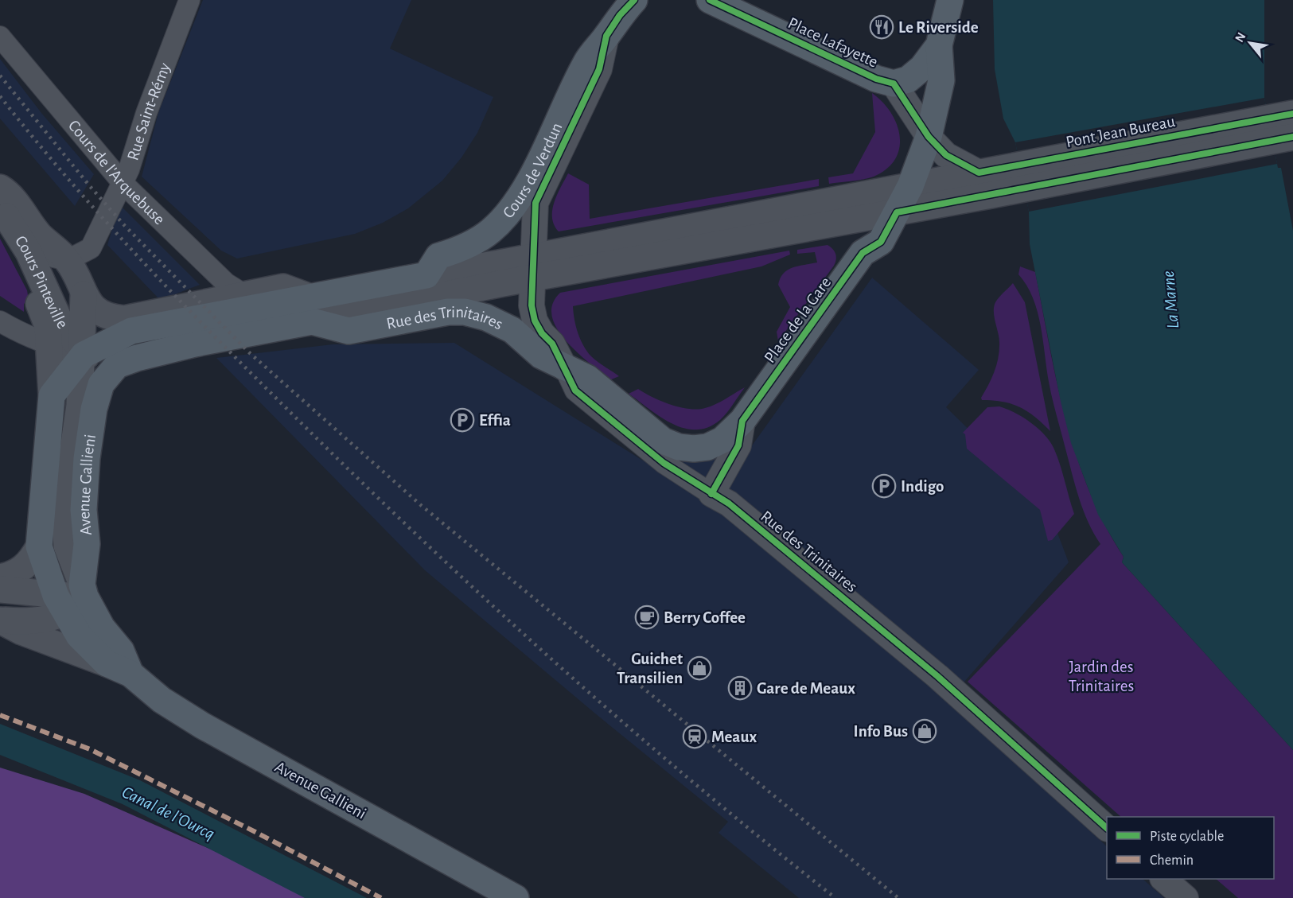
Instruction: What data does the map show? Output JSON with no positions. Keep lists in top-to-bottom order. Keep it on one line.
{"streets":{"main road":["Place Lafayette","Pont Jean Bureau","Cours de Verdun","Cours Pinteville","Place de la Gare","Rue des Trinitaires","Avenue Gallieni"],"street":["Rue Saint-Rémy","Cours de l'Arquebuse"]},"crossings":[["Rue Saint-Rémy","Cours de l'Arquebuse"],["Rue Saint-Rémy","Cours Pinteville"],["Pont Jean Bureau","Place de la Gare"],["Pont Jean Bureau","Rue des Trinitaires"],["Cours de Verdun","Rue des Trinitaires"],["Cours Pinteville","Avenue Gallieni"],["Place de la Gare","Rue des Trinitaires"]],"water":["La Marne","Canal de l'Ourcq"],"parks":["Jardin des Trinitaires"],"places":{"restaurant":["Le Riverside"],"parking":["Effia","Indigo"],"cafe":["Berry Coffee"],"shop":["Guichet Transilien","Info Bus"],"building":["Gare de Meaux"],"station":["Meaux"]},"legend":["Piste cyclable","Chemin"],"north":"top left"}
